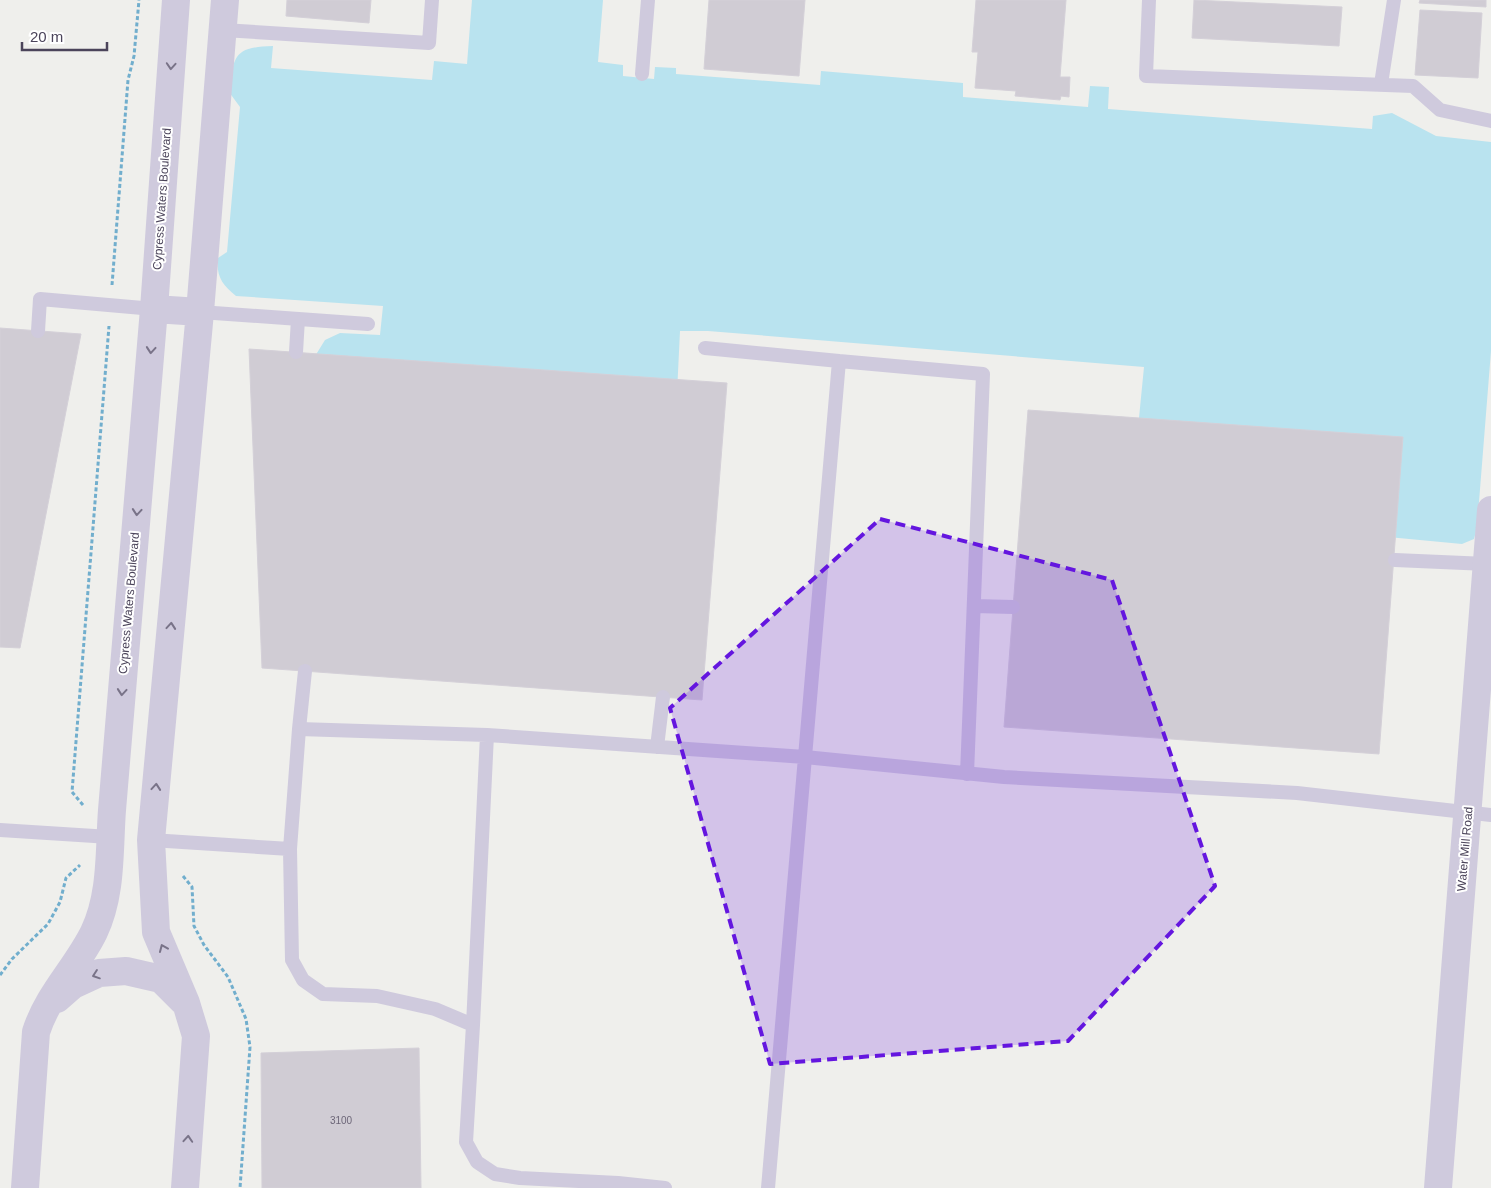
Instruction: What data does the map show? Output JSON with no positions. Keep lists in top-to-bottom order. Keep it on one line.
{"streets":{"street":["Cypress Waters Boulevard","Water Mill Road"]},"house_numbers":["3100"],"scale_bar":"20 m"}
